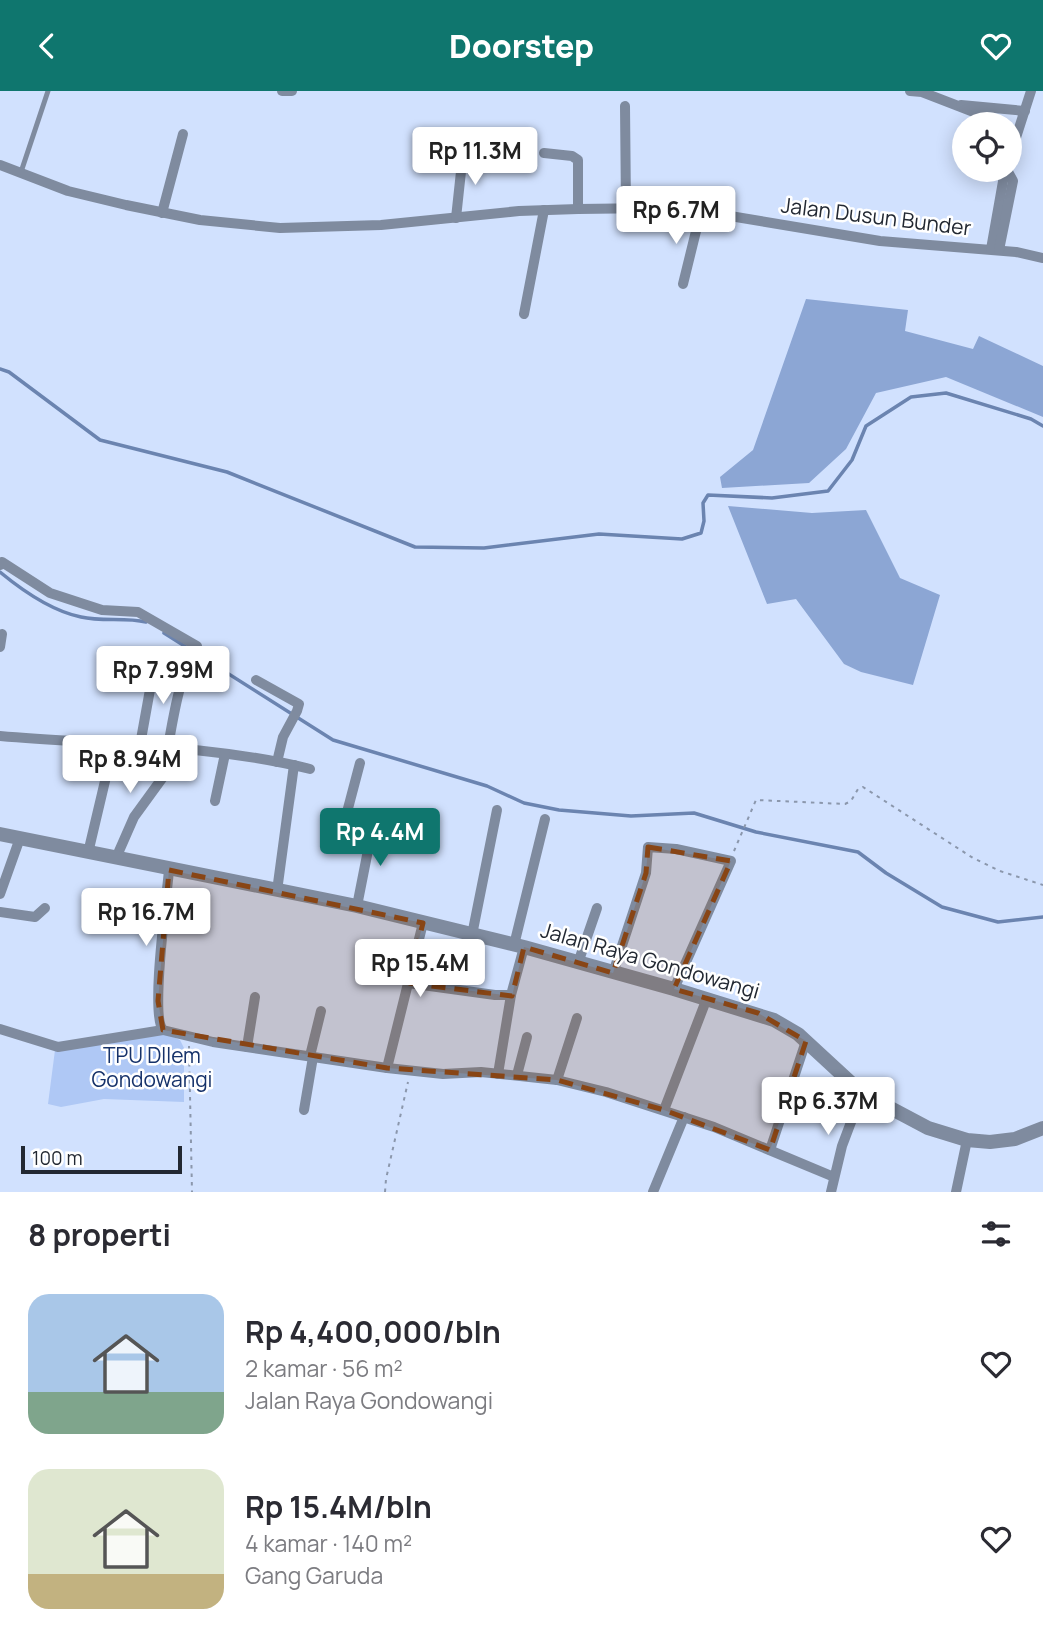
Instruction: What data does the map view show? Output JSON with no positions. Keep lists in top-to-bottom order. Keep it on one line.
{"streets":{"street":["Jalan Dusun Bunder","Jalan Raya Gondowangi"]},"parks":["TPU DIlem Gondowangi"],"scale_bar":"100 m","page":{"header":"Doorstep","price":["Rp 11.3M","Rp 6.7M","Rp 7.99M","Rp 8.94M","Rp 4.4M","Rp 16.7M","Rp 15.4M","Rp 6.37M"],"scale":"100 m","heading":"8 properti","list":[{"name":"Rp 4,400,000/bln","note":"2 kamar · 56 m² · Jalan Raya Gondowangi"},{"name":"Rp 15.4M/bln","note":"4 kamar · 140 m² · Gang Garuda"}]}}
